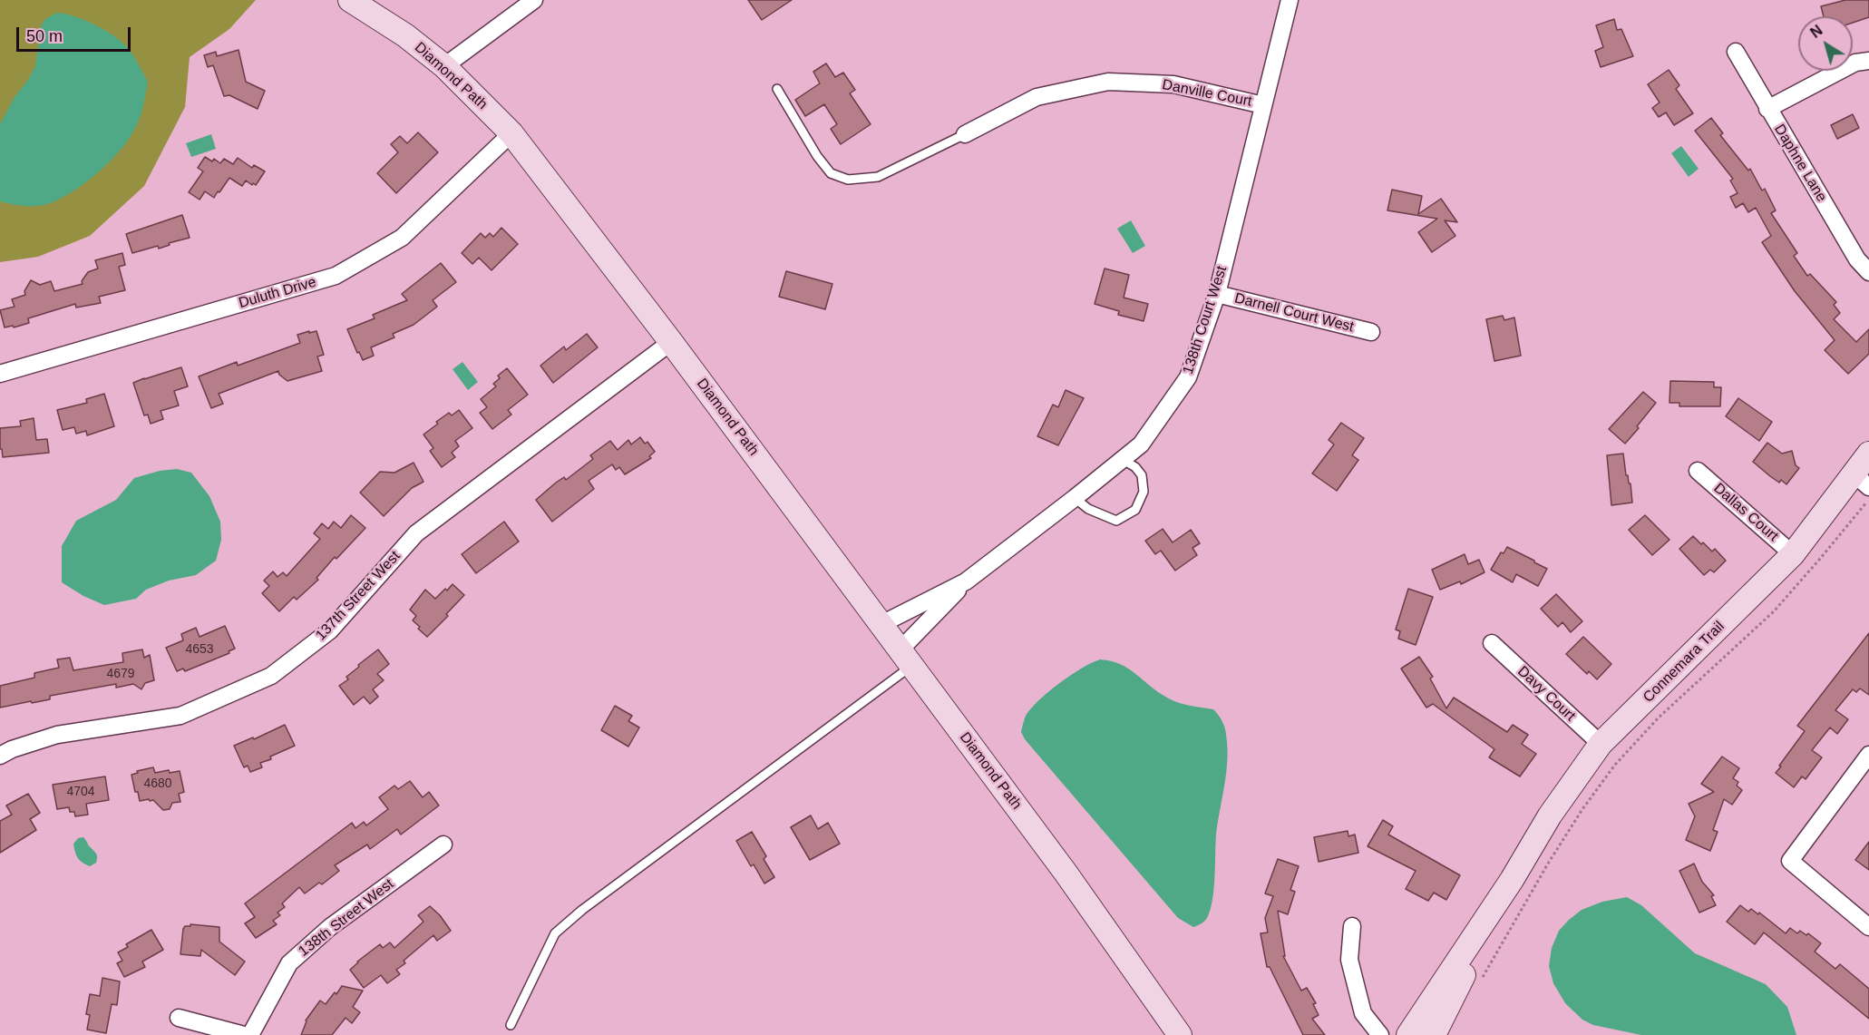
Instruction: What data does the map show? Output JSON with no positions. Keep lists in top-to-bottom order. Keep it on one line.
{"streets":{"street":["Diamond Path","Danville Court","Daphne Lane","Duluth Drive","Darnell Court West","138th Court West","Dallas Court","137th Street West","Connemara Trail","Davy Court","138th Street West"]},"crossings":[["Diamond Path","Duluth Drive"],["Diamond Path","138th Court West"],["Diamond Path","137th Street West"],["Danville Court","138th Court West"],["Darnell Court West","138th Court West"],["Dallas Court","Connemara Trail"],["Connemara Trail","Davy Court"]],"house_numbers":["4653","4679","4680","4704"],"scale_bar":"50 m","north":"top left"}
